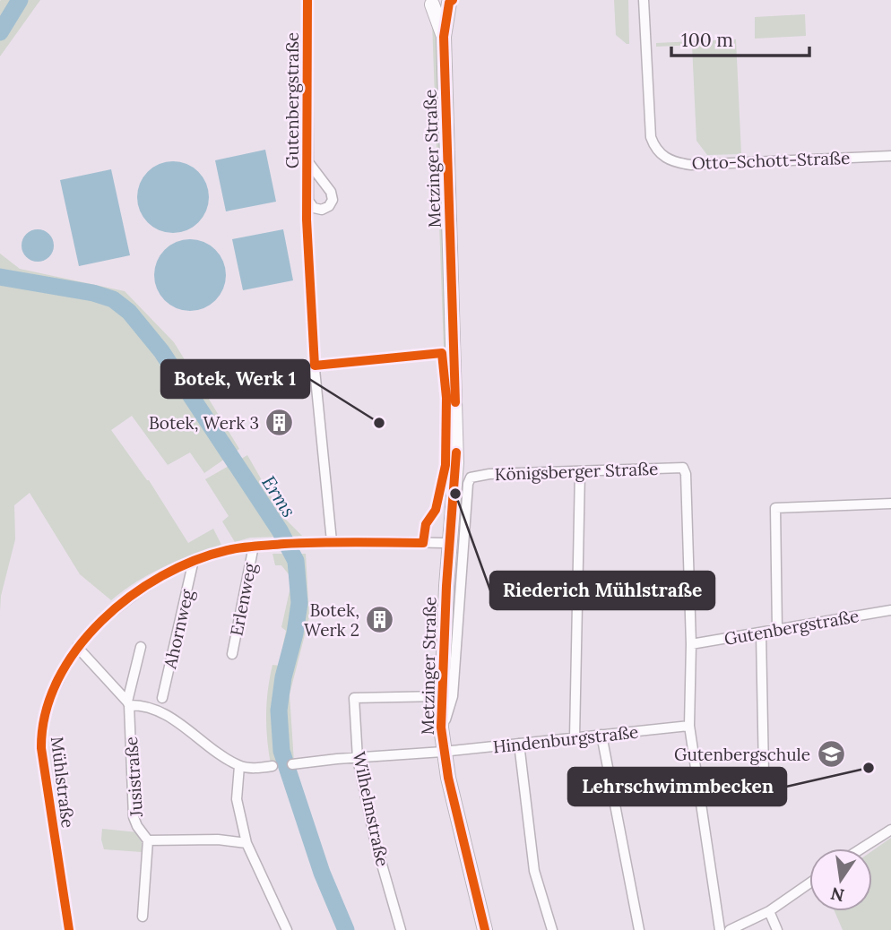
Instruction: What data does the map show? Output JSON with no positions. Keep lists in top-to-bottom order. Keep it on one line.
{"streets":{"street":["Gutenbergstraße","Metzinger Straße","Otto-Schott-Straße","Königsberger Straße","Erlenweg","Ahornweg","Hindenburgstraße","Jusistraße","Mühlstraße","Wilhelmstraße"]},"crossings":[["Gutenbergstraße","Königsberger Straße"],["Metzinger Straße","Königsberger Straße"],["Metzinger Straße","Hindenburgstraße"],["Metzinger Straße","Mühlstraße"],["Metzinger Straße","Wilhelmstraße"],["Erlenweg","Mühlstraße"],["Ahornweg","Mühlstraße"],["Hindenburgstraße","Wilhelmstraße"]],"water":["Erms"],"places":{"building":["Botek, Werk 3","Botek, Werk 2"],"other":["Botek, Werk 1","Riederich Mühlstraße","Lehrschwimmbecken"],"school or university":["Gutenbergschule"]},"scale_bar":"100 m","north":"bottom"}
